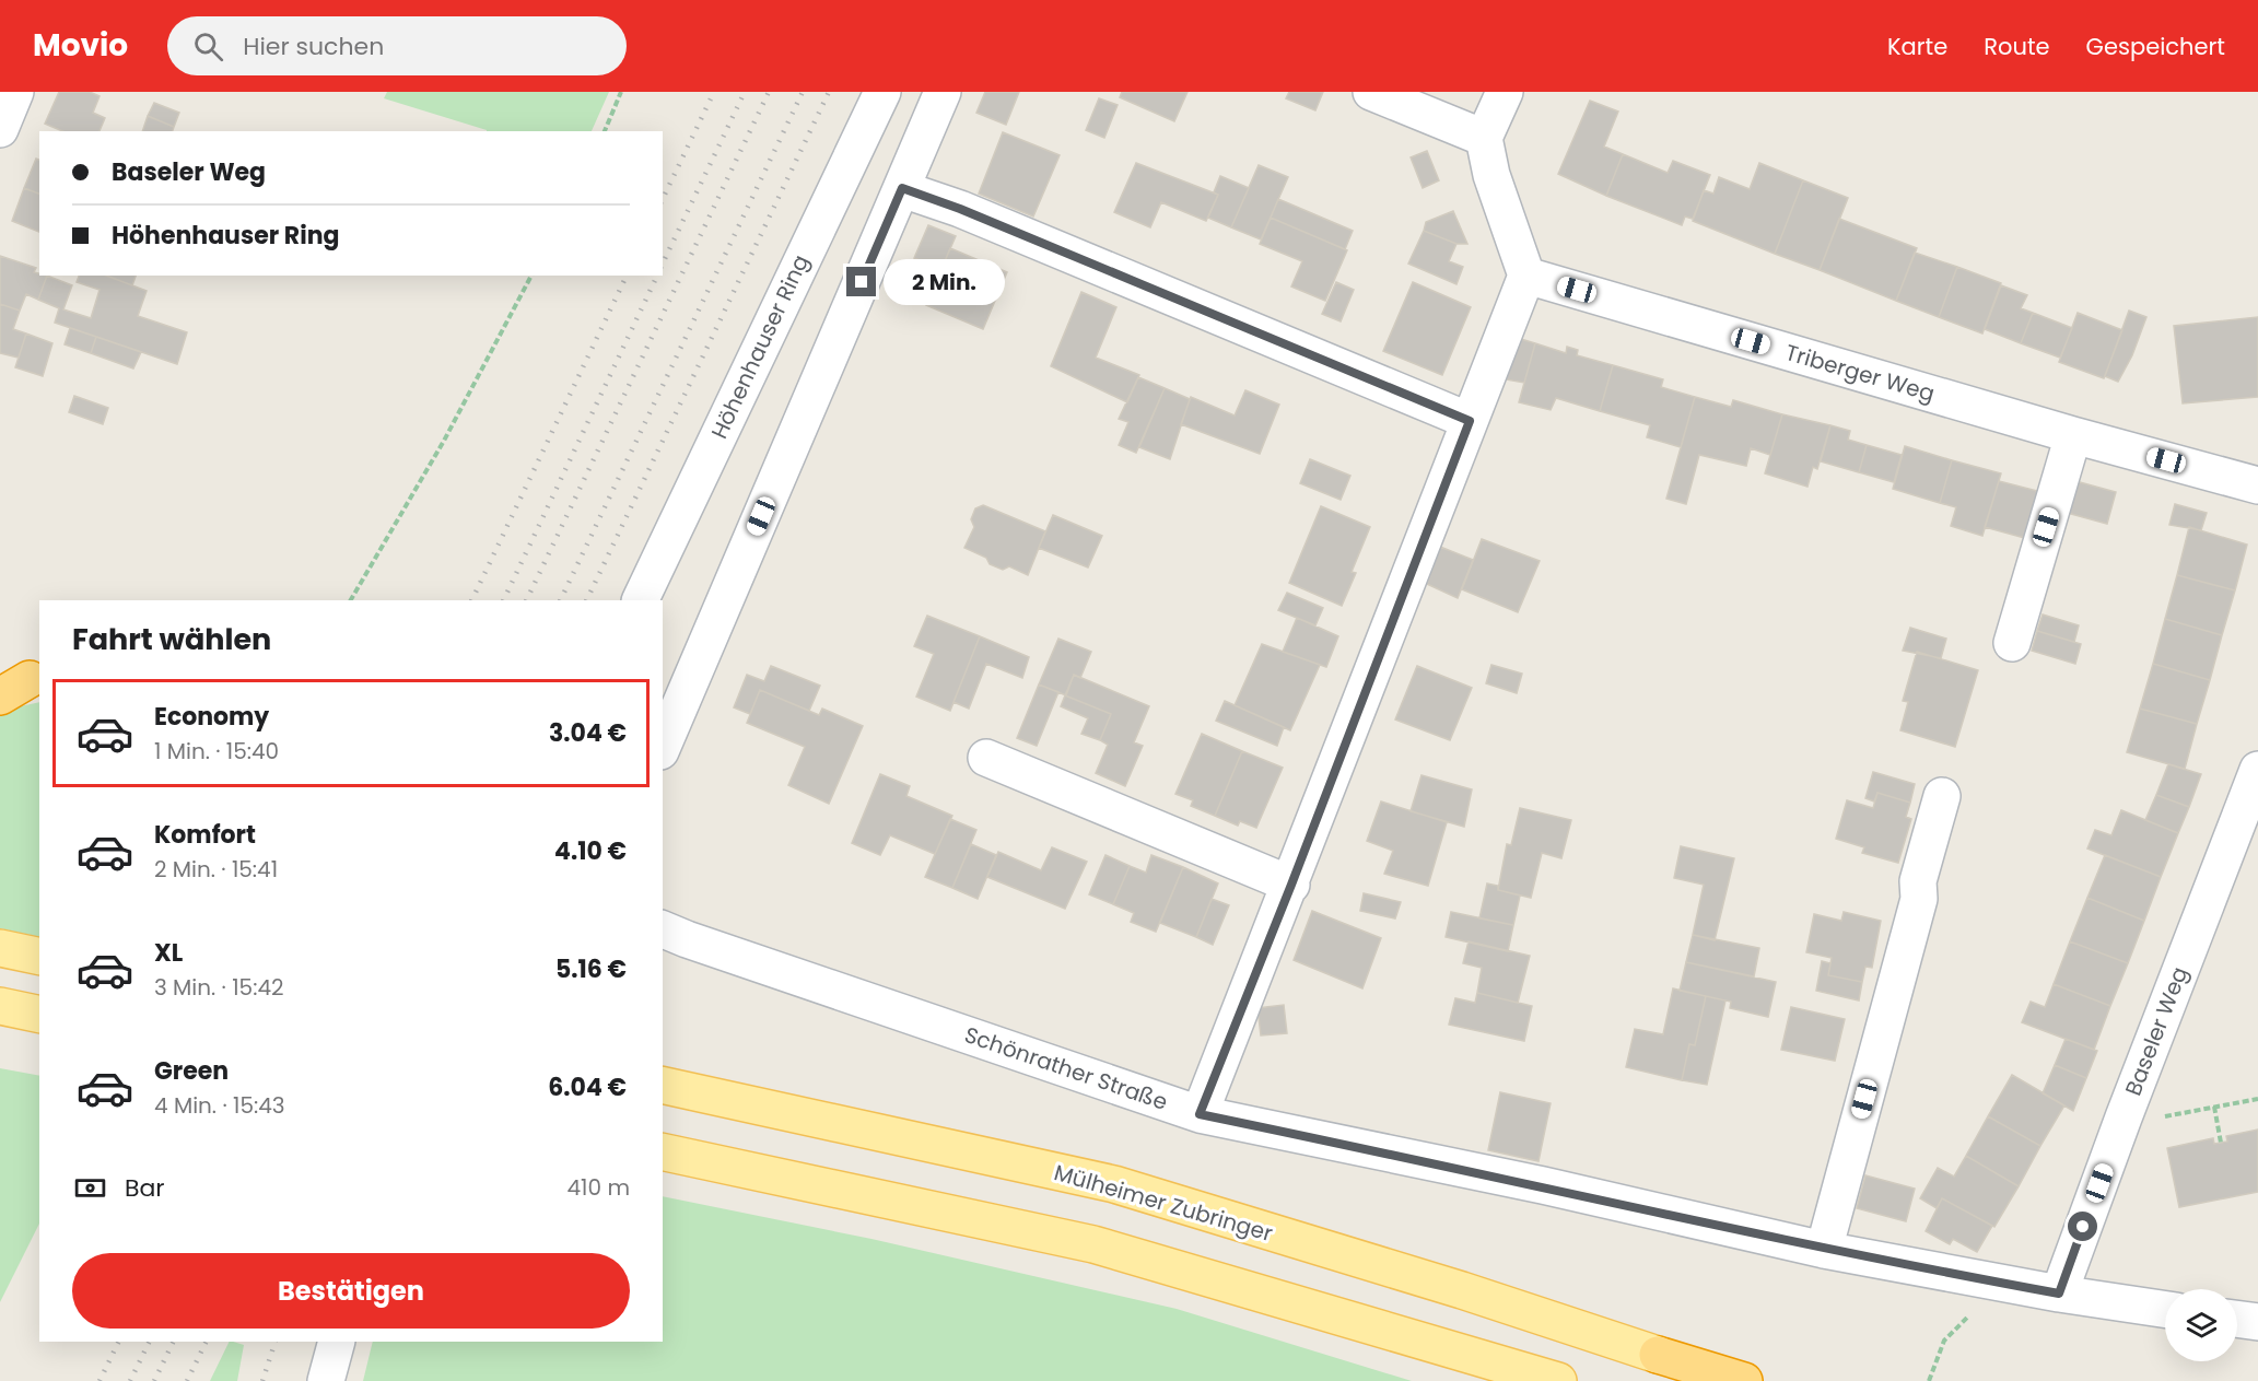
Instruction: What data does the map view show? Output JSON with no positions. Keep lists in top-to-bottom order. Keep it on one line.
{"streets":{"main road":["Mülheimer Zubringer"],"street":["Höhenhauser Ring","Triberger Weg","Baseler Weg","Schönrather Straße"]},"crossings":[["Baseler Weg","Schönrather Straße"]],"page":{"header":"Movio","search":"Hier suchen","nav":["Karte","Route","Gespeichert"],"banner":["Baseler Weg","Höhenhauser Ring"],"bubble":"2 Min.","heading":"Fahrt wählen","list":[{"name":"Economy","note":"1 Min. · 15:40","value":"3.04 €"},{"name":"Komfort","note":"2 Min. · 15:41","value":"4.10 €"},{"name":"XL","note":"3 Min. · 15:42","value":"5.16 €"},{"name":"Green","note":"4 Min. · 15:43","value":"6.04 €"}],"pay":["Bar","410 m"],"buttons":"Bestätigen"}}
